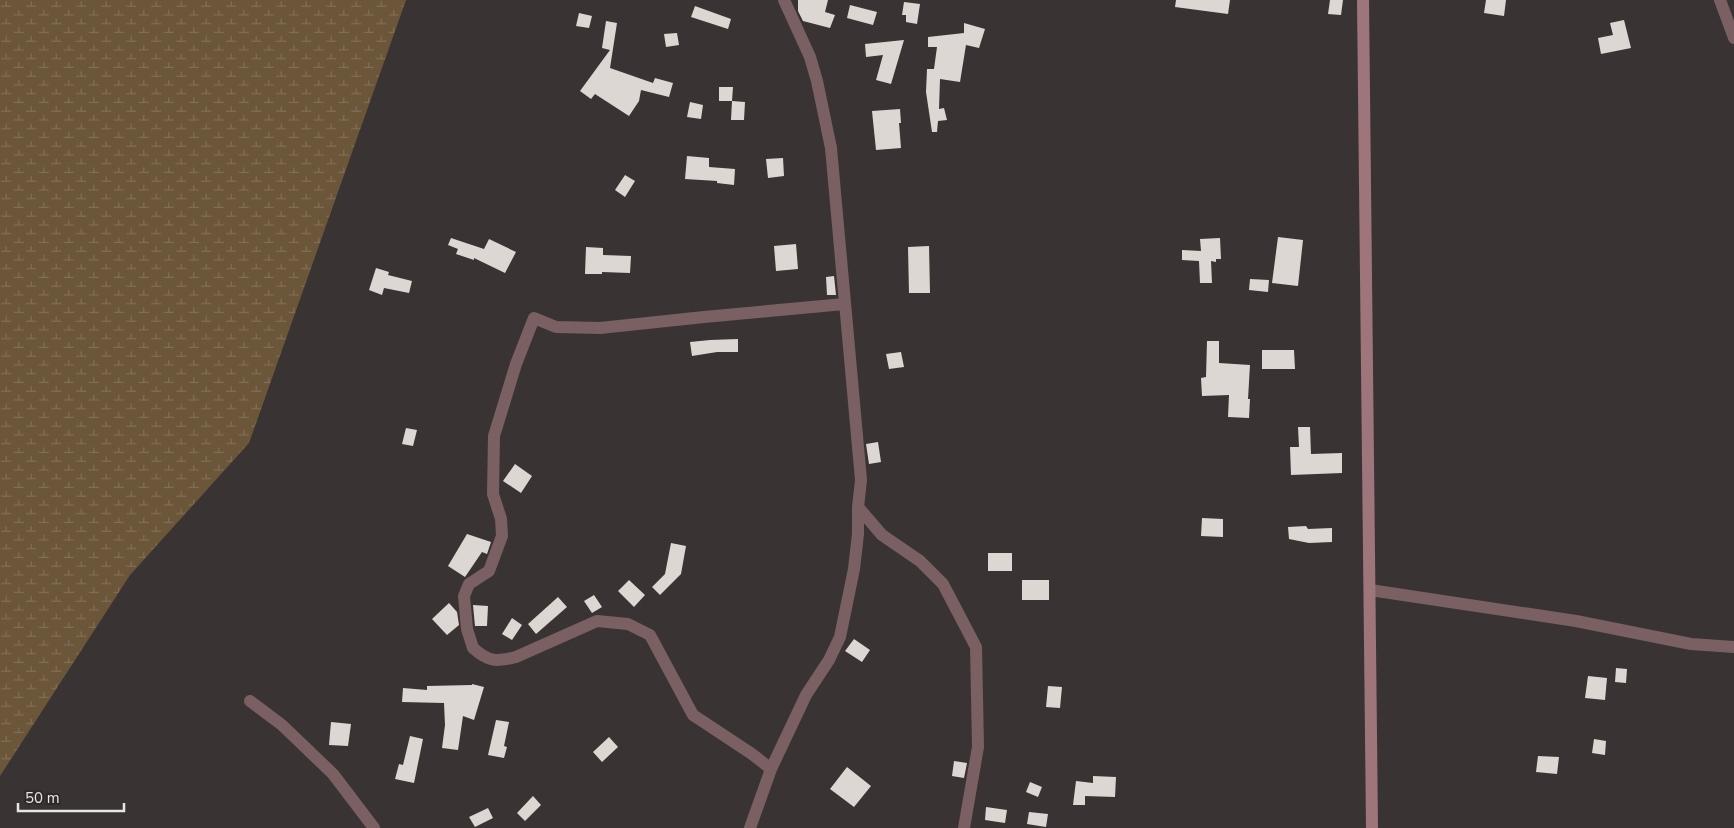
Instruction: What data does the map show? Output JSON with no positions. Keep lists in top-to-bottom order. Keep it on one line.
{"scale_bar":"50 m"}
